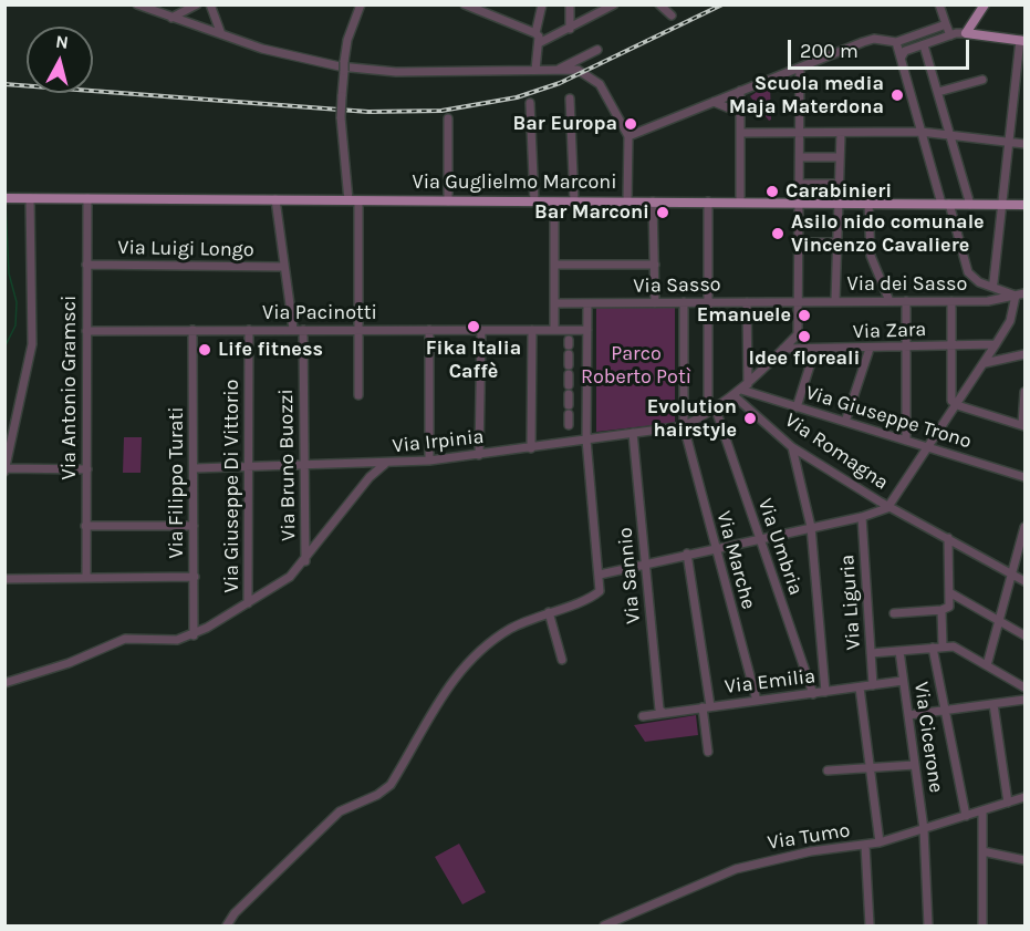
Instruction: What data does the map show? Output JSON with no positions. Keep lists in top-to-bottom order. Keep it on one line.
{"streets":{"main road":["Via Guglielmo Marconi"],"street":["Via Luigi Longo","Via dei Sasso","Via Sasso","Via Pacinotti","Via Zara","Via Antonio Gramsci","Via Giuseppe Trono","Via Irpinia","Via Romagna","Via Bruno Buozzi","Via Filippo Turati","Via Giuseppe Di Vittorio","Via Umbria","Via Marche","Via Sannio","Via Liguria","Via Emilia","Via Cicerone","Via Tumo"]},"crossings":[["Via Guglielmo Marconi","Via Antonio Gramsci"],["Via Guglielmo Marconi","Via Irpinia"],["Via Guglielmo Marconi","Via Umbria"],["Via Luigi Longo","Via Antonio Gramsci"],["Via dei Sasso","Via Sasso"],["Via dei Sasso","Via Irpinia"],["Via Sasso","Via Irpinia"],["Via Sasso","Via Umbria"],["Via Sasso","Via Marche"],["Via Pacinotti","Via Antonio Gramsci"],["Via Pacinotti","Via Bruno Buozzi"],["Via Pacinotti","Via Filippo Turati"],["Via Pacinotti","Via Giuseppe Di Vittorio"],["Via Zara","Via Irpinia"],["Via Giuseppe Trono","Via Irpinia"],["Via Giuseppe Trono","Via Romagna"],["Via Irpinia","Via Romagna"],["Via Irpinia","Via Bruno Buozzi"],["Via Irpinia","Via Filippo Turati"],["Via Irpinia","Via Giuseppe Di Vittorio"],["Via Irpinia","Via Umbria"],["Via Irpinia","Via Marche"],["Via Irpinia","Via Sannio"],["Via Umbria","Via Emilia"],["Via Marche","Via Emilia"],["Via Sannio","Via Emilia"],["Via Liguria","Via Emilia"],["Via Emilia","Via Cicerone"],["Via Cicerone","Via Tumo"]],"parks":["Parco Roberto Potì"],"places":["Scuola media Maja Materdona","Bar Europa","Carabinieri","Bar Marconi","Asilo nido comunale Vincenzo Cavaliere","Emanuele","Fika Italia Caffè","Idee floreali","Life fitness","Evolution hairstyle"],"scale_bar":"200 m","north":"top"}
